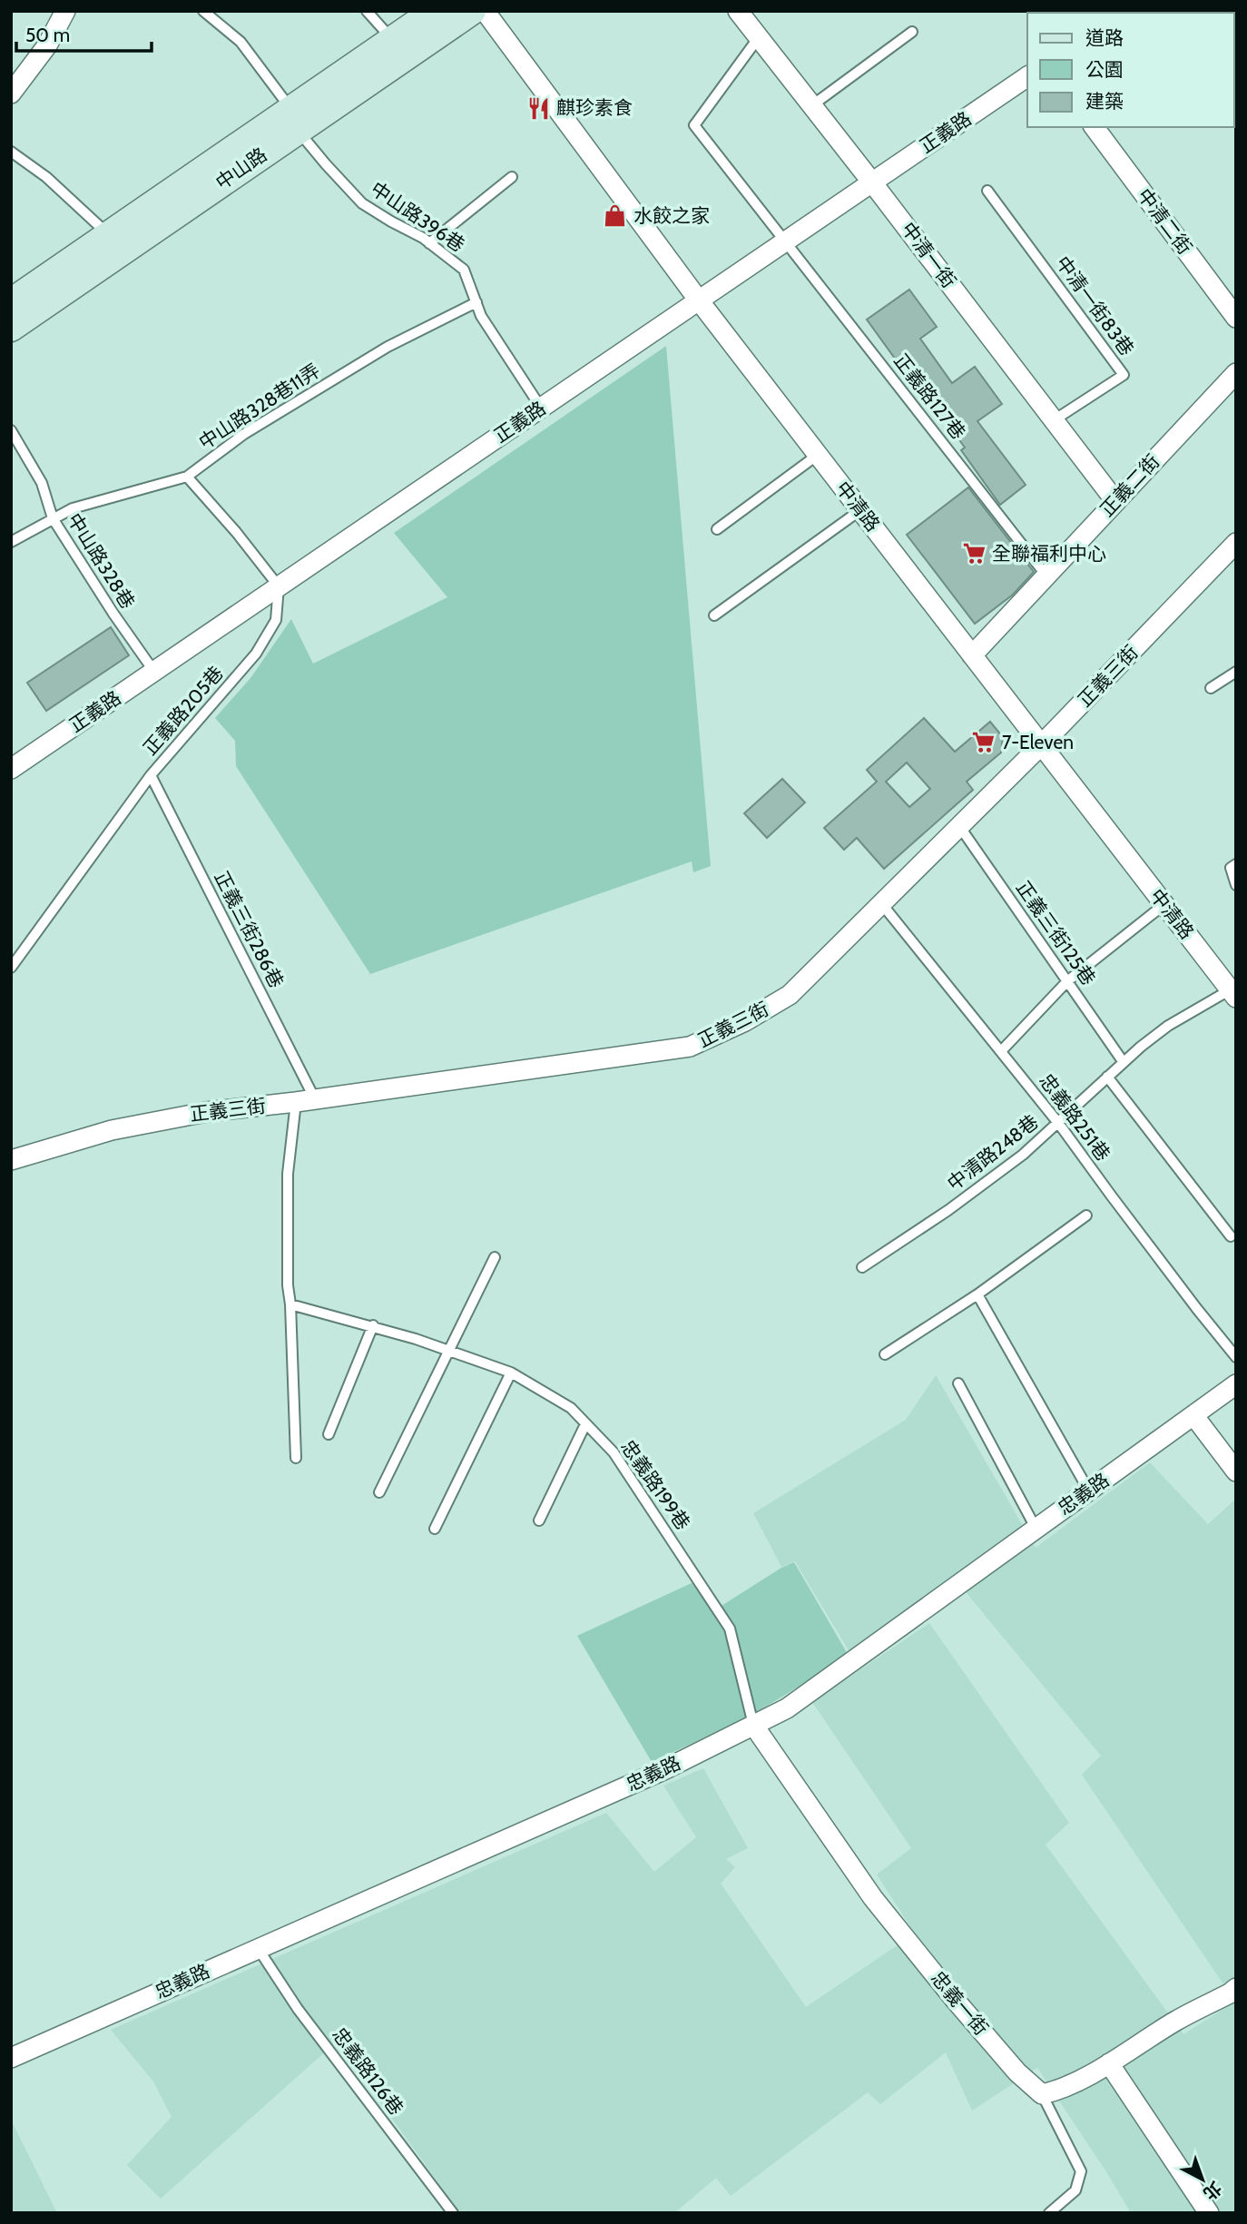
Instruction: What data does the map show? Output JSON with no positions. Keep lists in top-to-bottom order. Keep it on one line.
{"streets":{"main road":["中山路"],"street":["正義路","中清二街","中清一街","正義二街","中清路","正義三街","忠義路","忠義一街"],"lane":["中山路396巷","中清一街83巷","正義路127巷","中山路328巷11弄","中山路328巷","正義路205巷","正義三街286巷","正義三街125巷","忠義路251巷","中清路248巷","忠義路199巷","忠義路126巷"]},"crossings":[["正義路","中山路396巷"],["正義路","中清一街"],["正義路","正義路127巷"],["正義路","中清路"],["正義路","中山路328巷"],["正義路","正義路205巷"],["中山路","中山路396巷"],["中山路396巷","中山路328巷11弄"],["中清一街","中清一街83巷"],["中清一街","正義路127巷"],["中清一街","正義二街"],["正義路127巷","正義二街"],["中山路328巷11弄","中山路328巷"],["正義二街","中清路"],["中清路","正義三街"],["中清路","中清路248巷"],["正義三街","正義三街286巷"],["正義三街","正義三街125巷"],["正義三街","忠義路251巷"],["正義路205巷","正義三街286巷"],["正義三街125巷","中清路248巷"],["忠義路251巷","中清路248巷"],["忠義路199巷","忠義路"],["忠義路199巷","忠義一街"],["忠義路","忠義一街"],["忠義路","忠義路126巷"]],"places":{"restaurant":["麒珍素食"],"shop":["水餃之家"],"supermarket":["全聯福利中心","7-Eleven"]},"legend":["道路","公園","建築"],"scale_bar":"50 m","north":"bottom right"}
